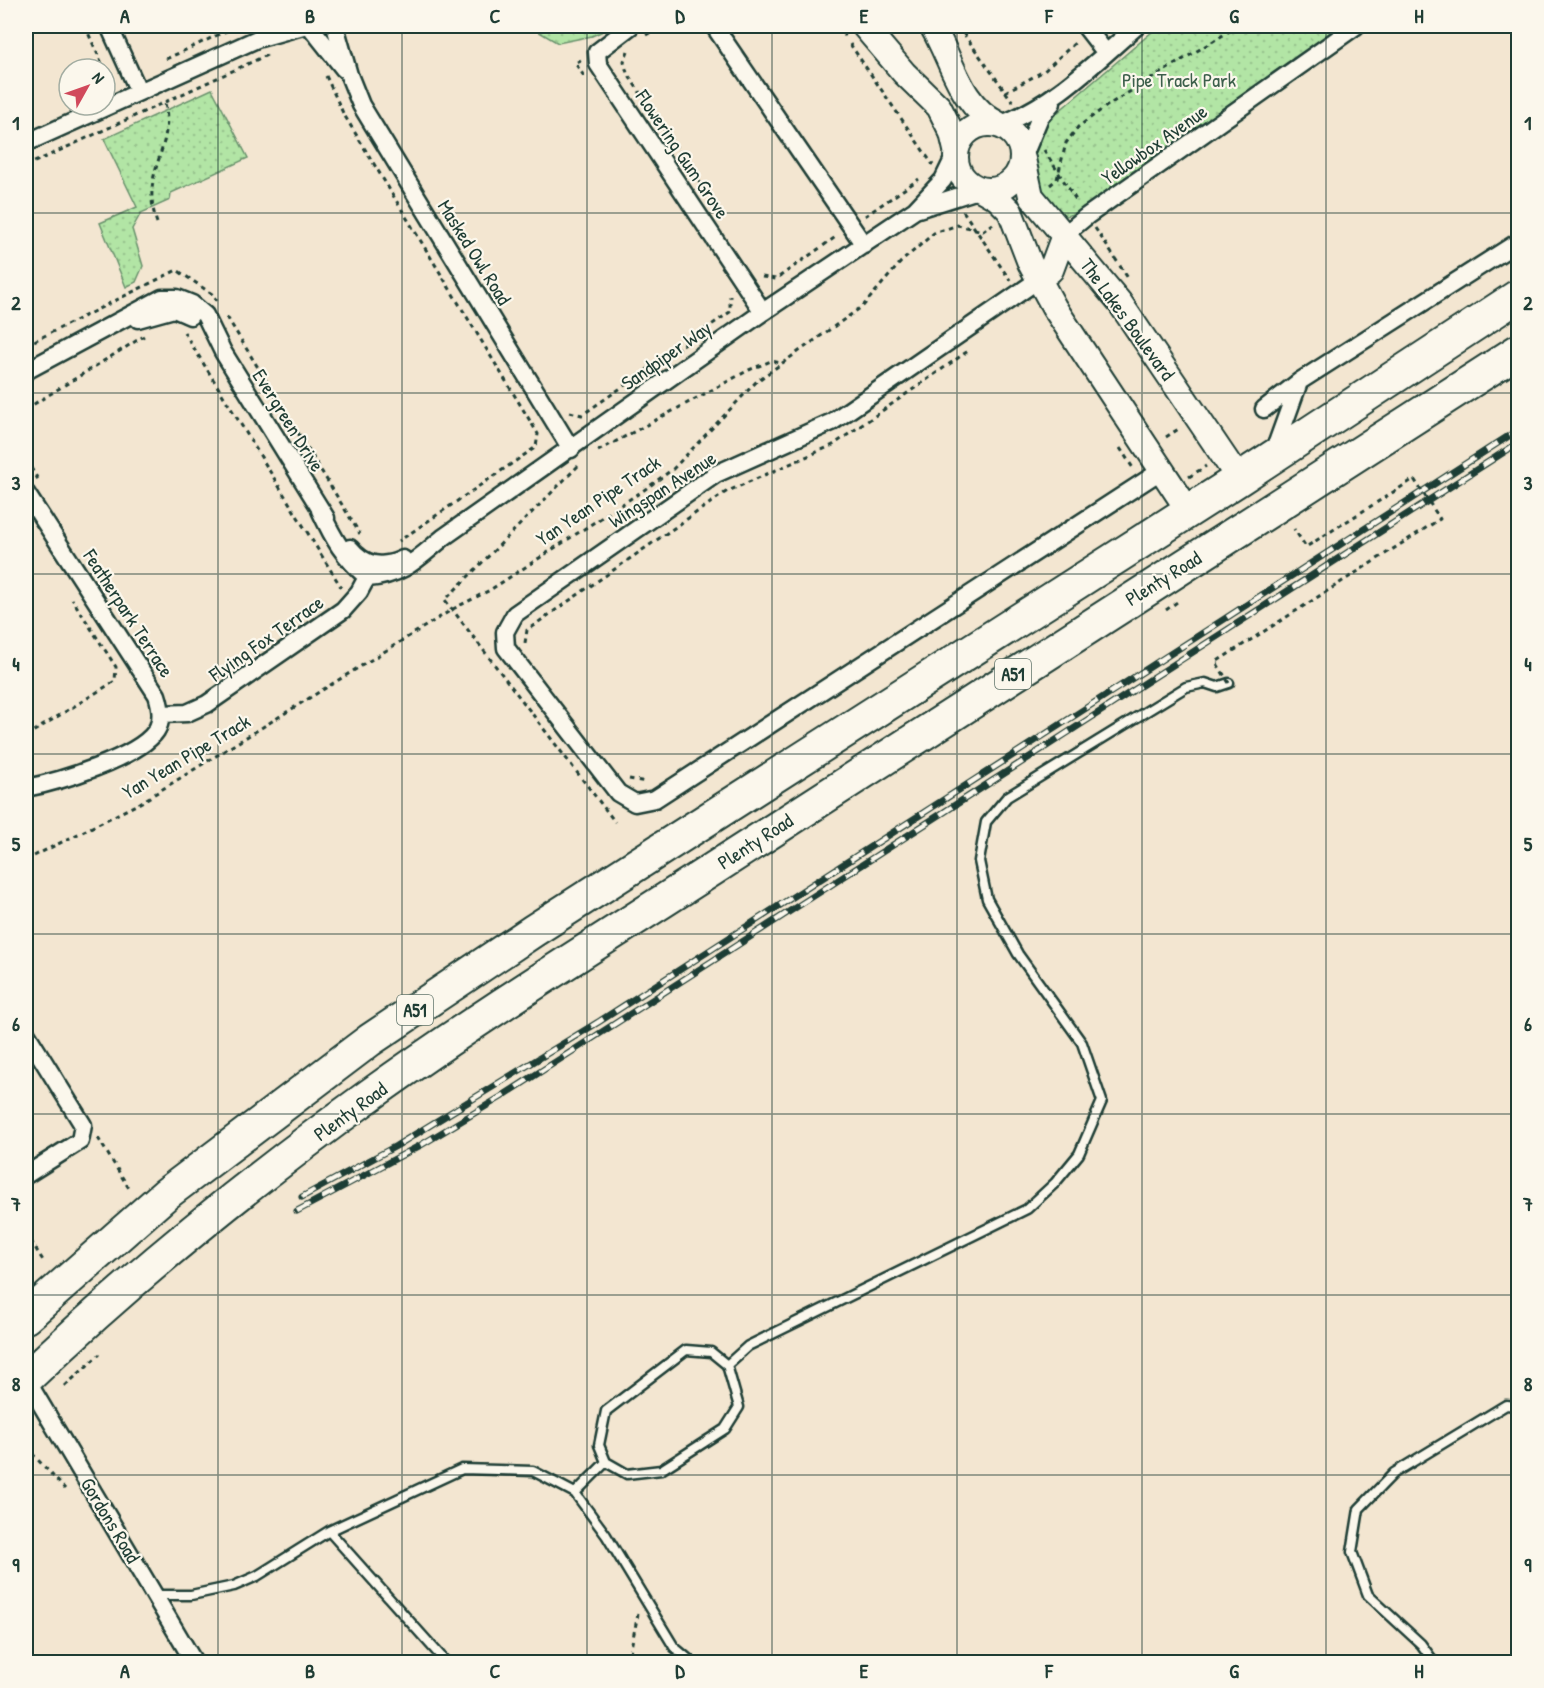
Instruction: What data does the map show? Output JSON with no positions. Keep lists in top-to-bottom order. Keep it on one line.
{"streets":{"highway":["Plenty Road","A51"],"street":["Yellowbox Avenue","Flowering Gum Grove","Masked Owl Road","The Lakes Boulevard","Sandpiper Way","Evergreen Drive","Wingspan Avenue","Featherpark Terrace","Flying Fox Terrace","Gordons Road"],"path":["Yan Yean Pipe Track"]},"crossings":[["Yellowbox Avenue","The Lakes Boulevard"],["Flowering Gum Grove","Sandpiper Way"],["Masked Owl Road","Sandpiper Way"],["The Lakes Boulevard","Sandpiper Way"],["The Lakes Boulevard","A51"],["Sandpiper Way","Evergreen Drive"],["Sandpiper Way","Flying Fox Terrace"],["Evergreen Drive","Flying Fox Terrace"],["Plenty Road","Gordons Road"],["Featherpark Terrace","Flying Fox Terrace"]],"parks":["Pipe Track Park"],"north":"top right","grid":{"columns":["A","B","C","D","E","F","G","H"],"rows":["1","2","3","4","5","6","7","8","9"]}}
